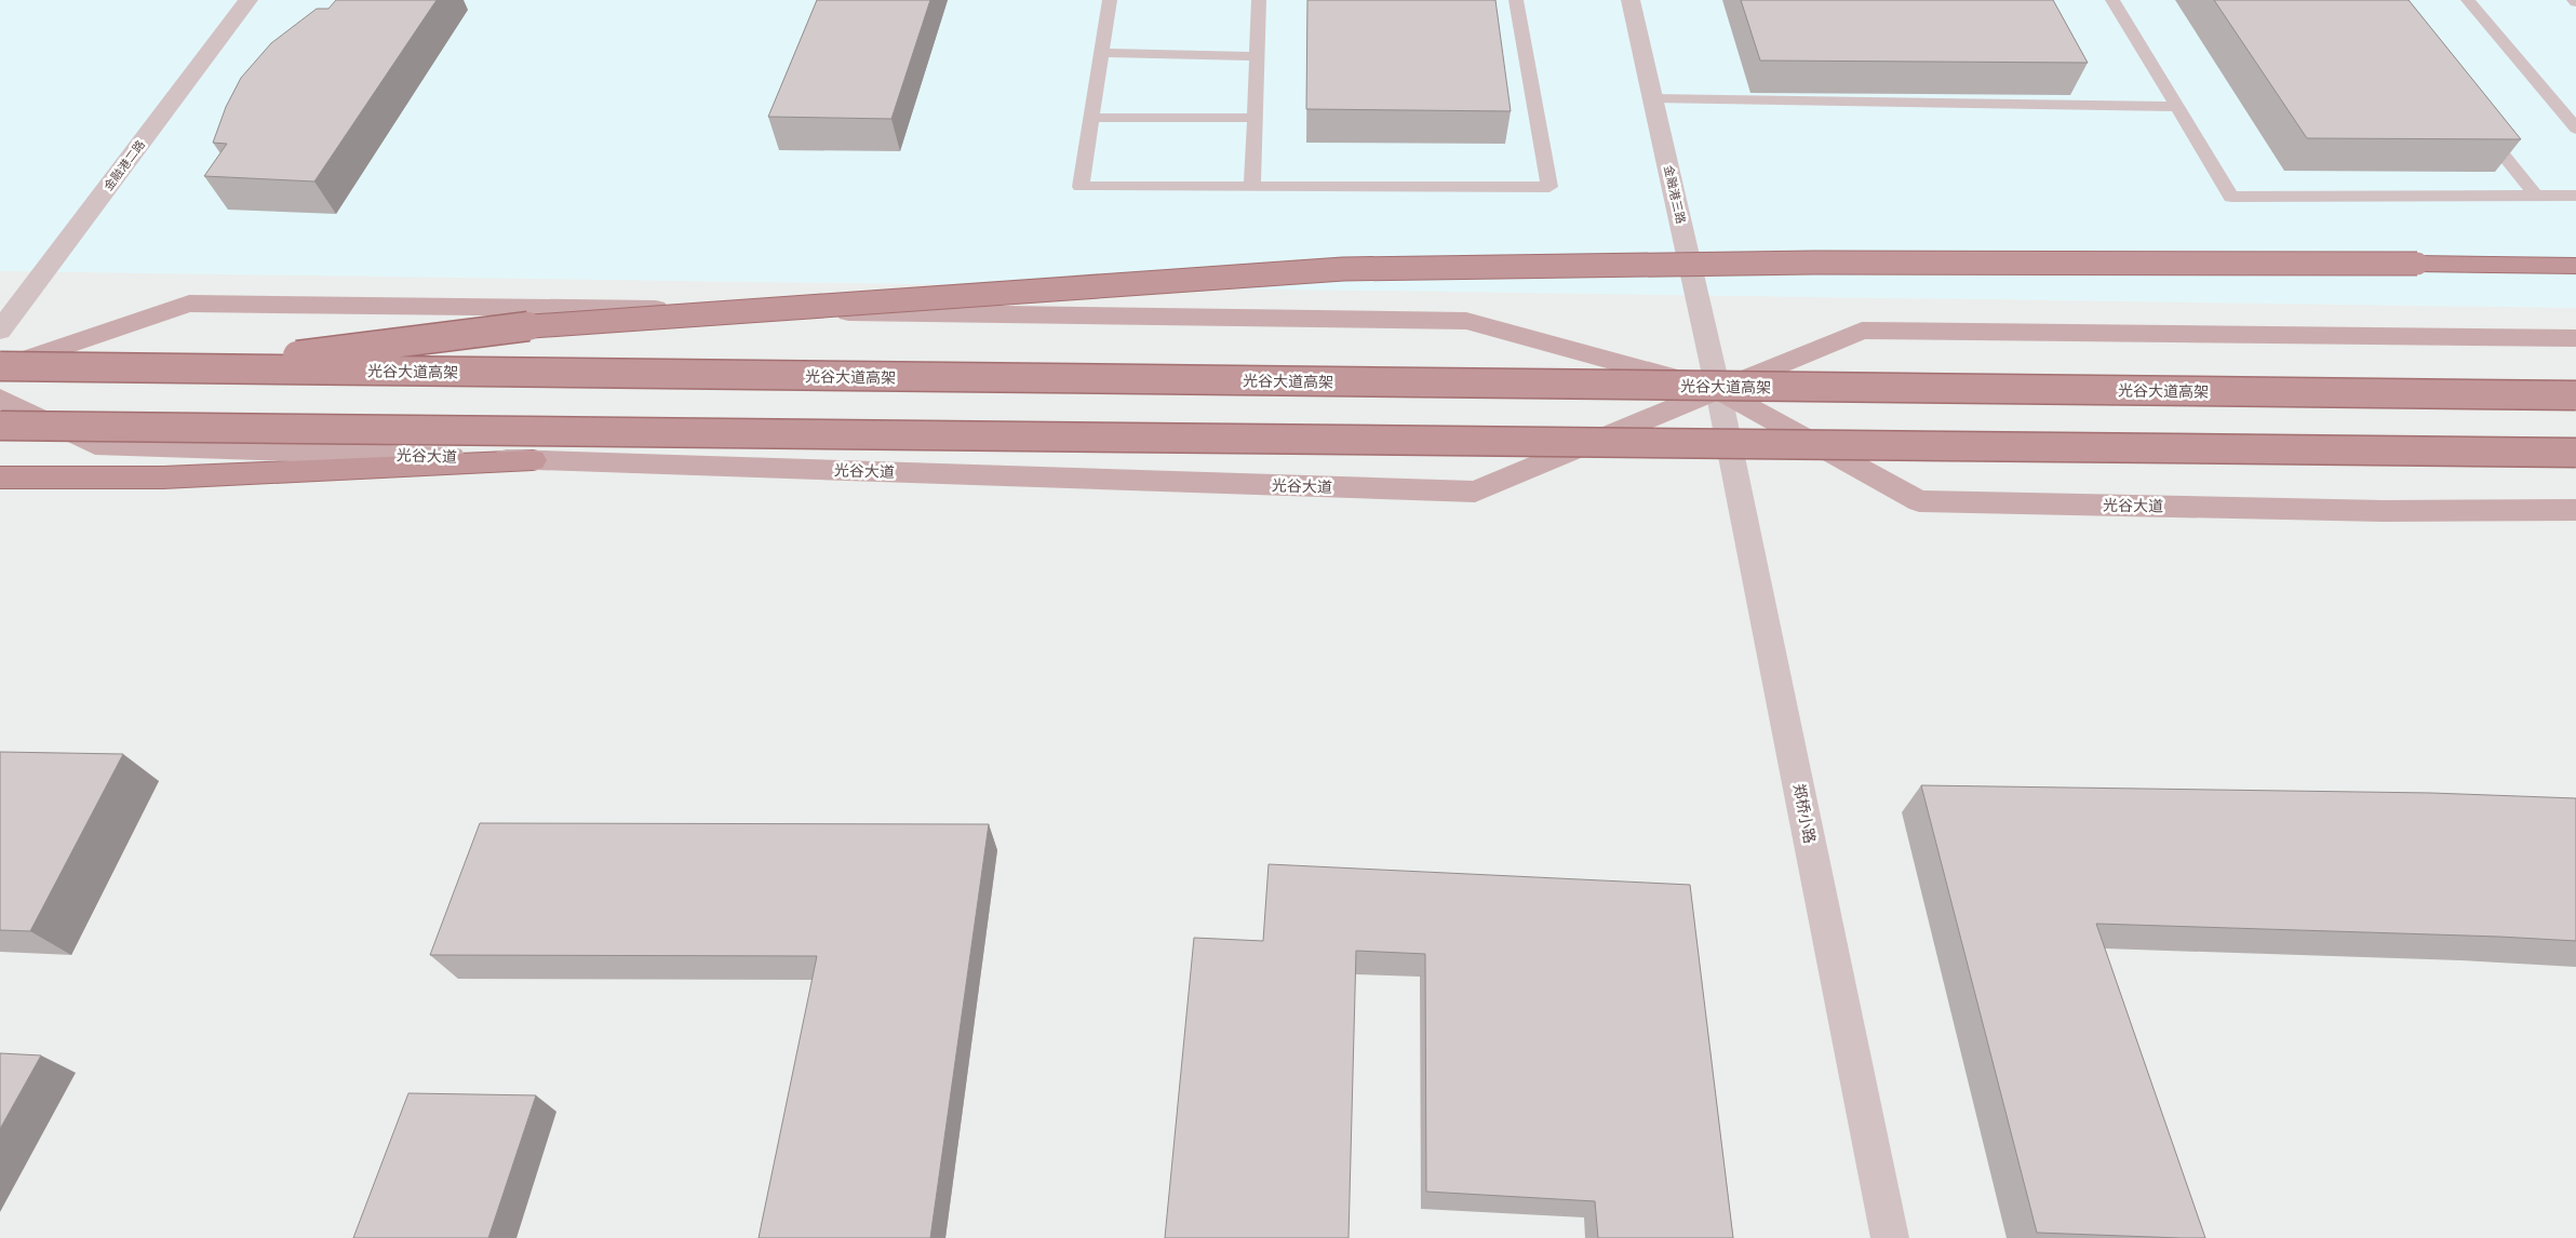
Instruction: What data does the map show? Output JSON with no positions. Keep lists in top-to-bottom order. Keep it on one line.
{"streets":{"highway":["光谷大道高架"],"main road":["光谷大道"],"street":["金融港二路","金融港三路","郑桥小路"]},"crossings":[["金融港三路","光谷大道"],["金融港三路","郑桥小路"],["光谷大道高架","光谷大道"],["光谷大道","郑桥小路"]]}
